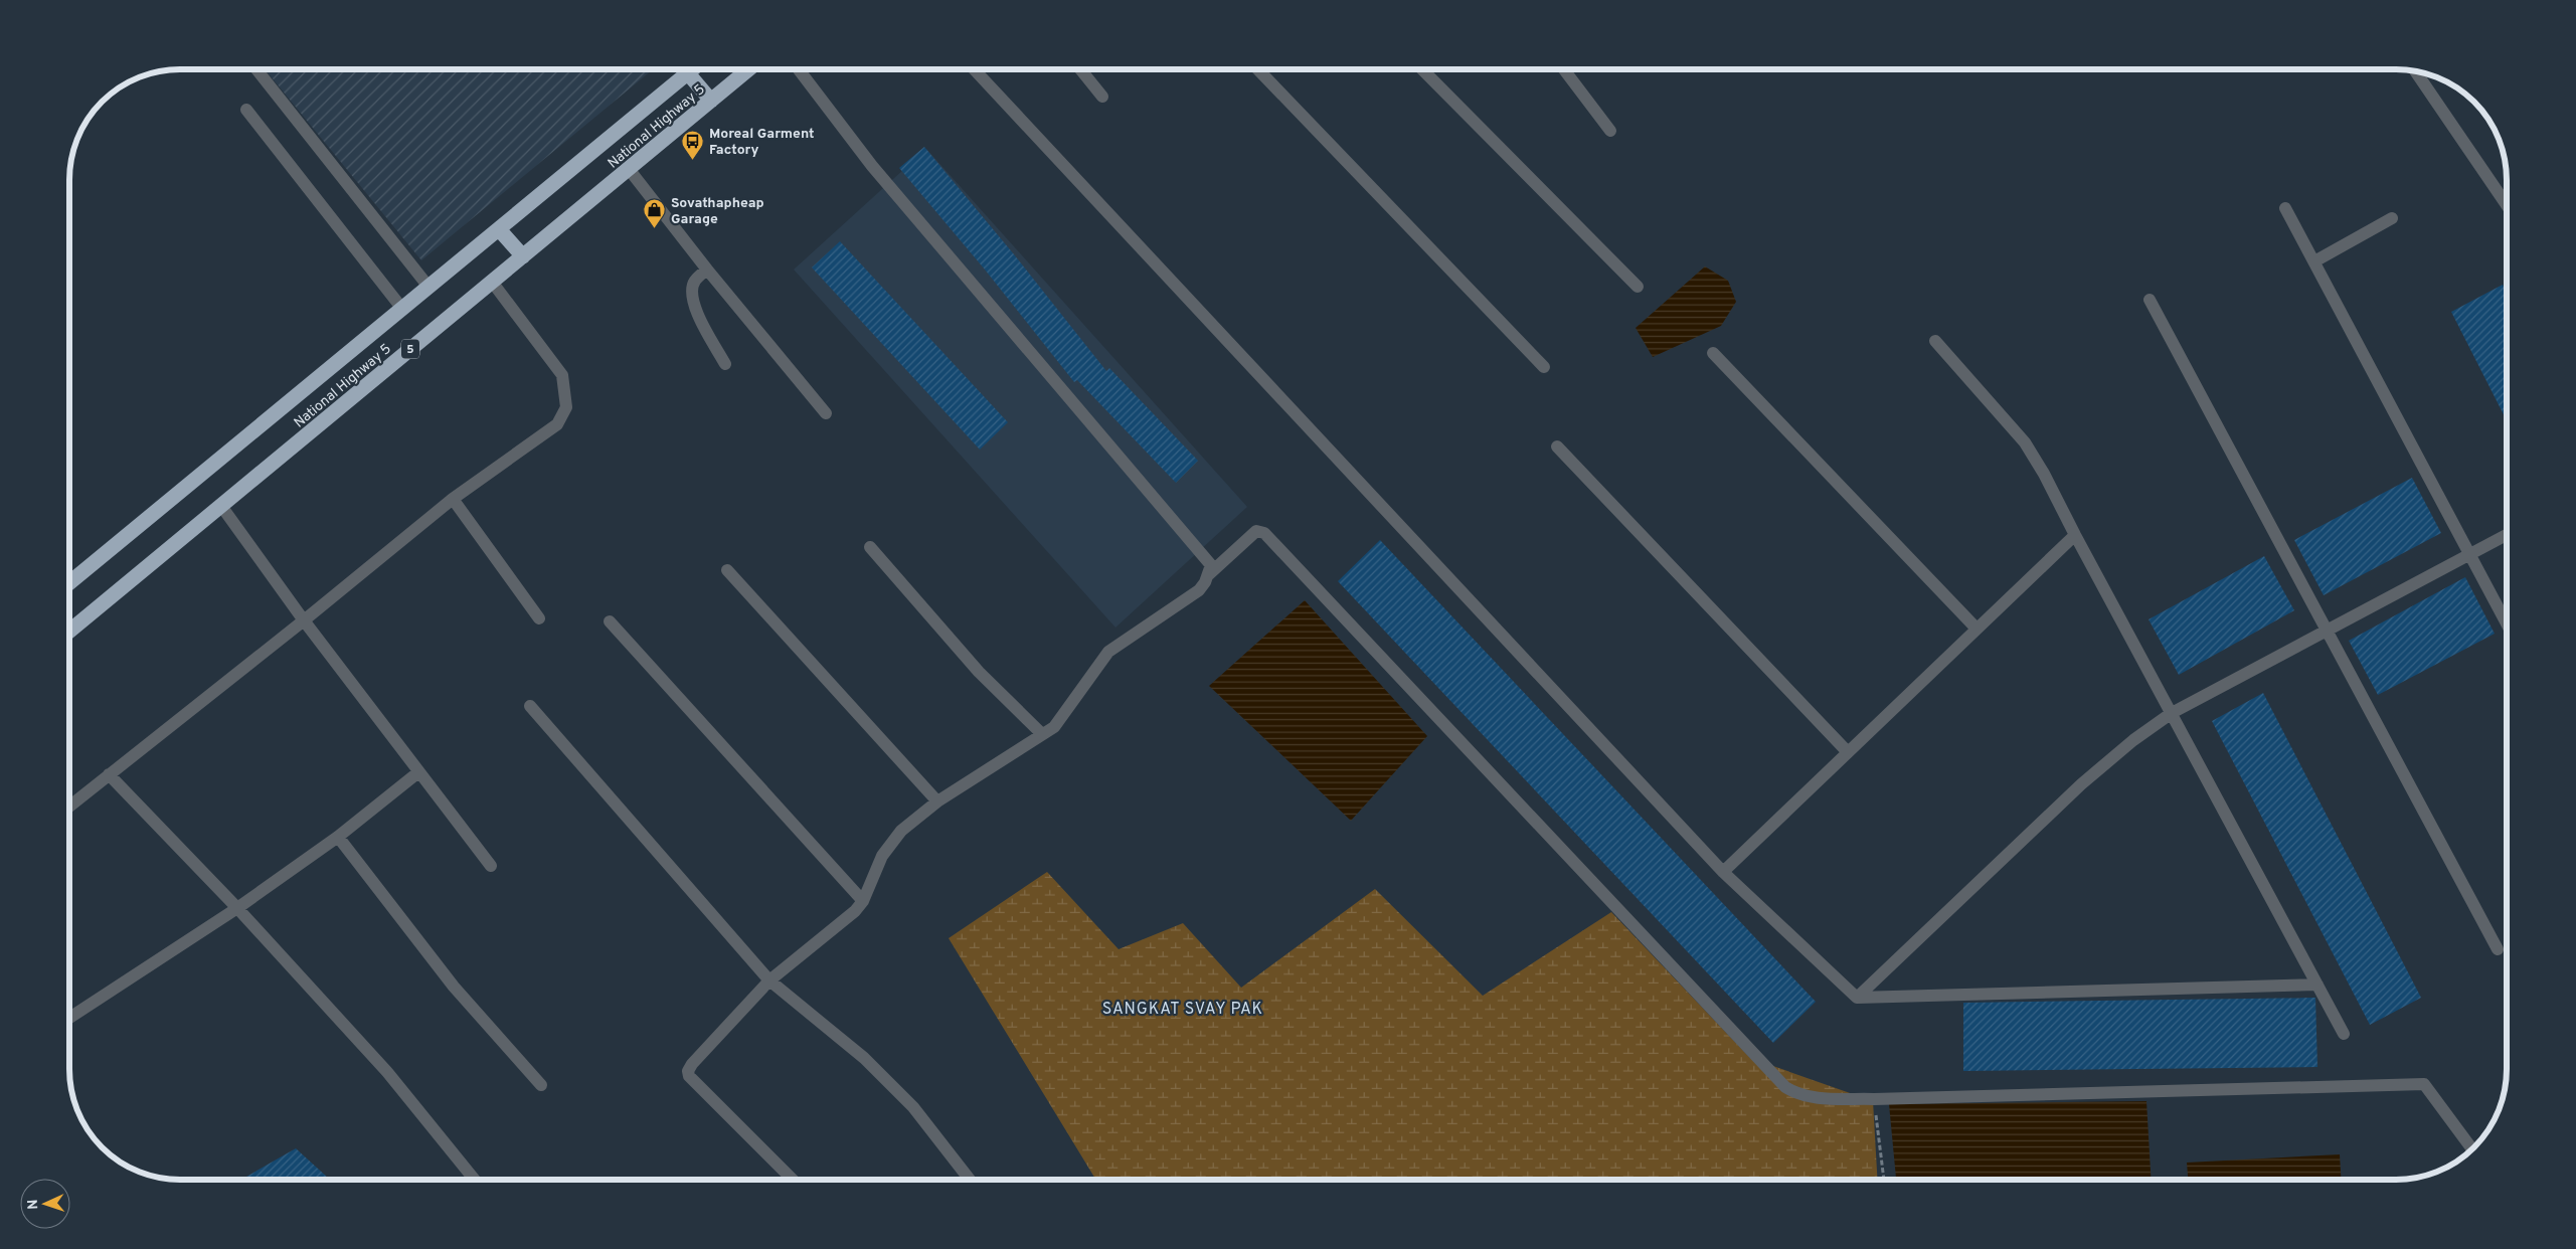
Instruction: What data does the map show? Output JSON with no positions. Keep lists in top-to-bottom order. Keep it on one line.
{"streets":{"highway":["National Highway 5","5"]},"districts":["SANGKAT SVAY PAK"],"places":{"bus stop":["Moreal Garment Factory"],"shop":["Sovathapheap Garage"]},"north":"left"}
